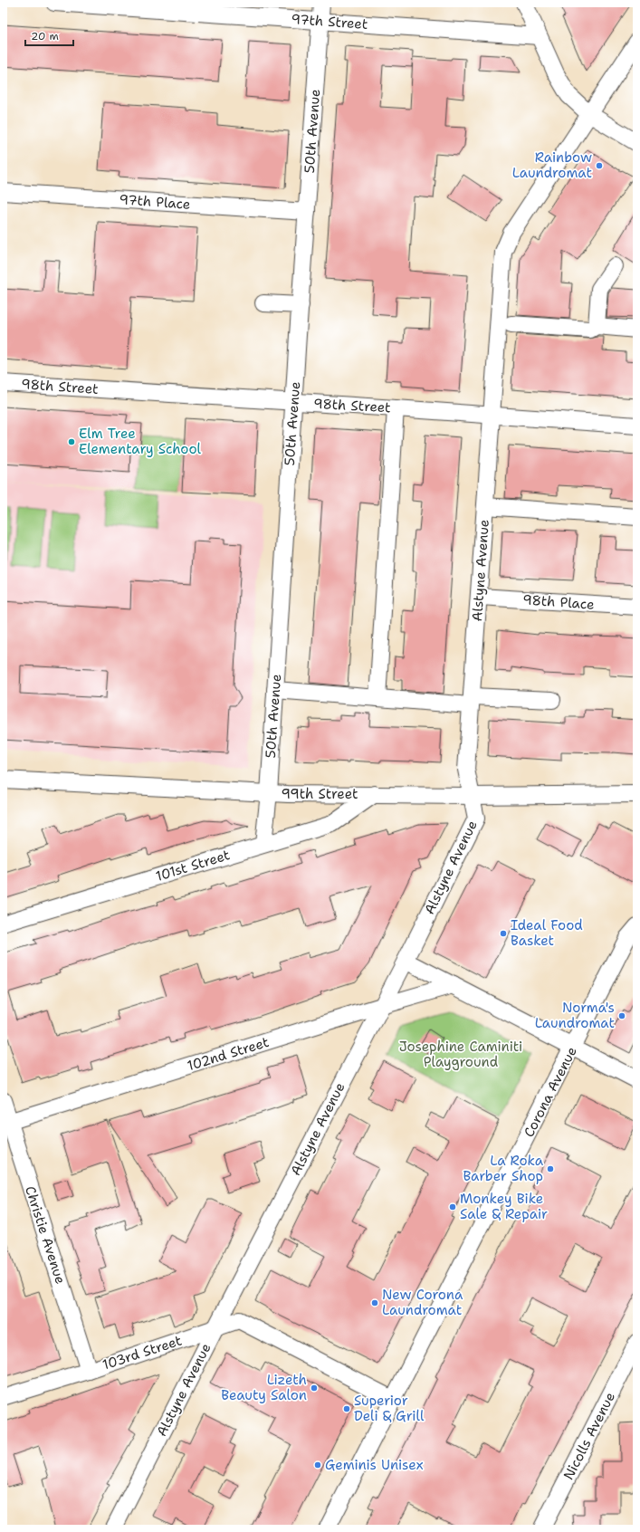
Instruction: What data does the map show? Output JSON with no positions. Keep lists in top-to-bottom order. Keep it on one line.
{"streets":{"street":["97th Street","50th Avenue","97th Place","98th Street","Alstyne Avenue","98th Place","99th Street","101st Street","102nd Street","Corona Avenue","Christie Avenue","103rd Street","Nicolls Avenue"]},"crossings":[["97th Street","50th Avenue"],["50th Avenue","97th Place"],["50th Avenue","98th Street"],["50th Avenue","99th Street"],["50th Avenue","101st Street"],["98th Street","Alstyne Avenue"],["Alstyne Avenue","98th Place"],["Alstyne Avenue","99th Street"],["Alstyne Avenue","102nd Street"],["Alstyne Avenue","103rd Street"],["99th Street","101st Street"],["102nd Street","Christie Avenue"],["Corona Avenue","103rd Street"],["Christie Avenue","103rd Street"]],"parks":["Josephine Caminiti Playground"],"places":["Rainbow Laundromat","Elm Tree Elementary School","Ideal Food Basket","Norma's Laundromat","La Roka Barber Shop","Monkey Bike Sale & Repair","New Corona Laundromat","Lizeth Beauty Salon","Superior Deli & Grill","Geminis Unisex"],"scale_bar":"20 m"}
